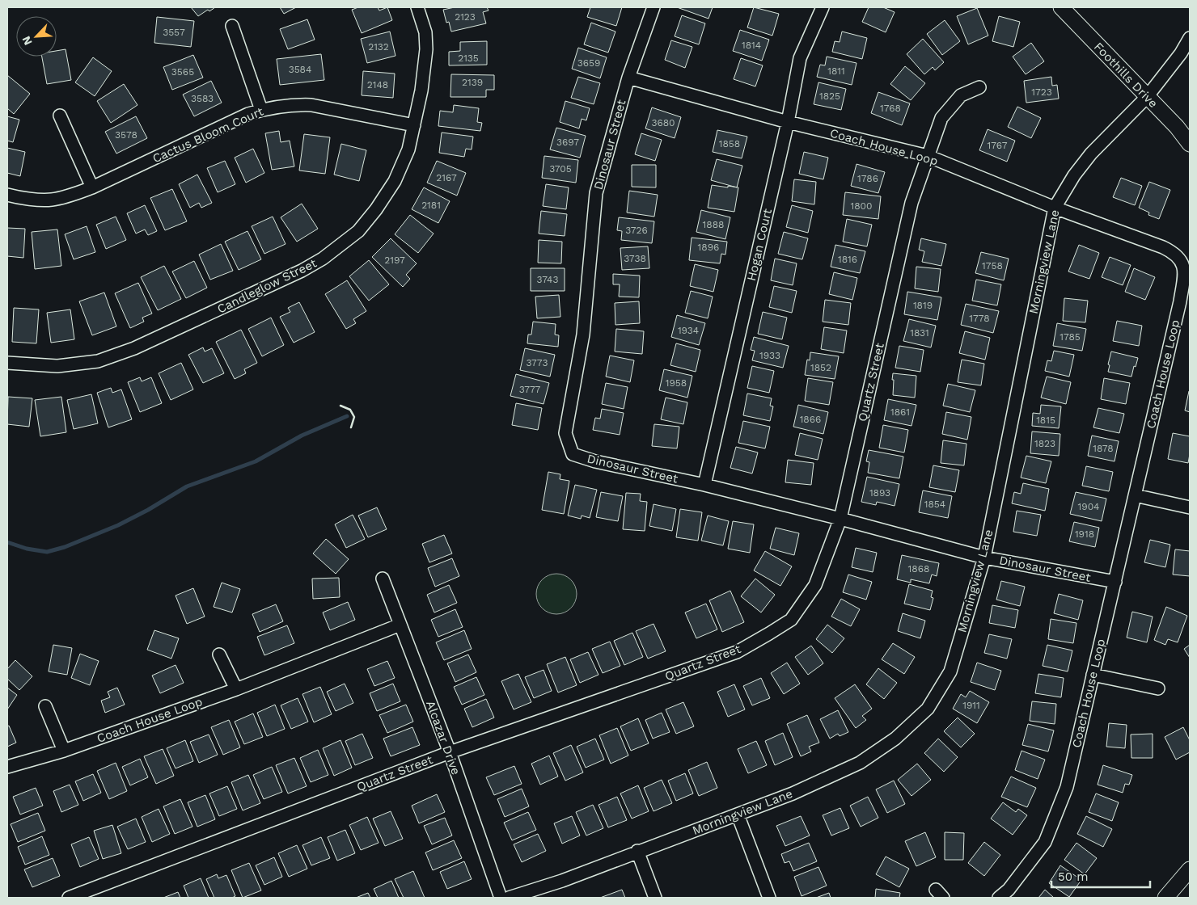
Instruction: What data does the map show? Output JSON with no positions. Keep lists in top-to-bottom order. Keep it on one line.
{"streets":{"street":["Foothills Drive","Cactus Bloom Court","Dinosaur Street","Coach House Loop","Hogan Court","Morningview Lane","Candleglow Street","Quartz Street","Alcazar Drive"]},"crossings":[["Foothills Drive","Morningview Lane"],["Cactus Bloom Court","Candleglow Street"],["Dinosaur Street","Coach House Loop"],["Dinosaur Street","Hogan Court"],["Dinosaur Street","Morningview Lane"],["Dinosaur Street","Quartz Street"],["Coach House Loop","Hogan Court"],["Coach House Loop","Morningview Lane"],["Coach House Loop","Quartz Street"],["Coach House Loop","Alcazar Drive"],["Quartz Street","Alcazar Drive"]],"house_numbers":["2123","3557","1814","2132","2135","3659","3584","1811","3565","2139","2148","1723","1825","3583","1768","3680","3578","3697","1858","1767","3705","2167","1786","2181","1800","1888","3726","1896","3738","1816","2197","1758","3743","1819","1778","1934","1831","1785","1933","3773","1852","1958","3777","1861","1866","1815","1823","1878","1893","1854","1904","1918","1868","1911"],"scale_bar":"50 m","north":"bottom left"}
